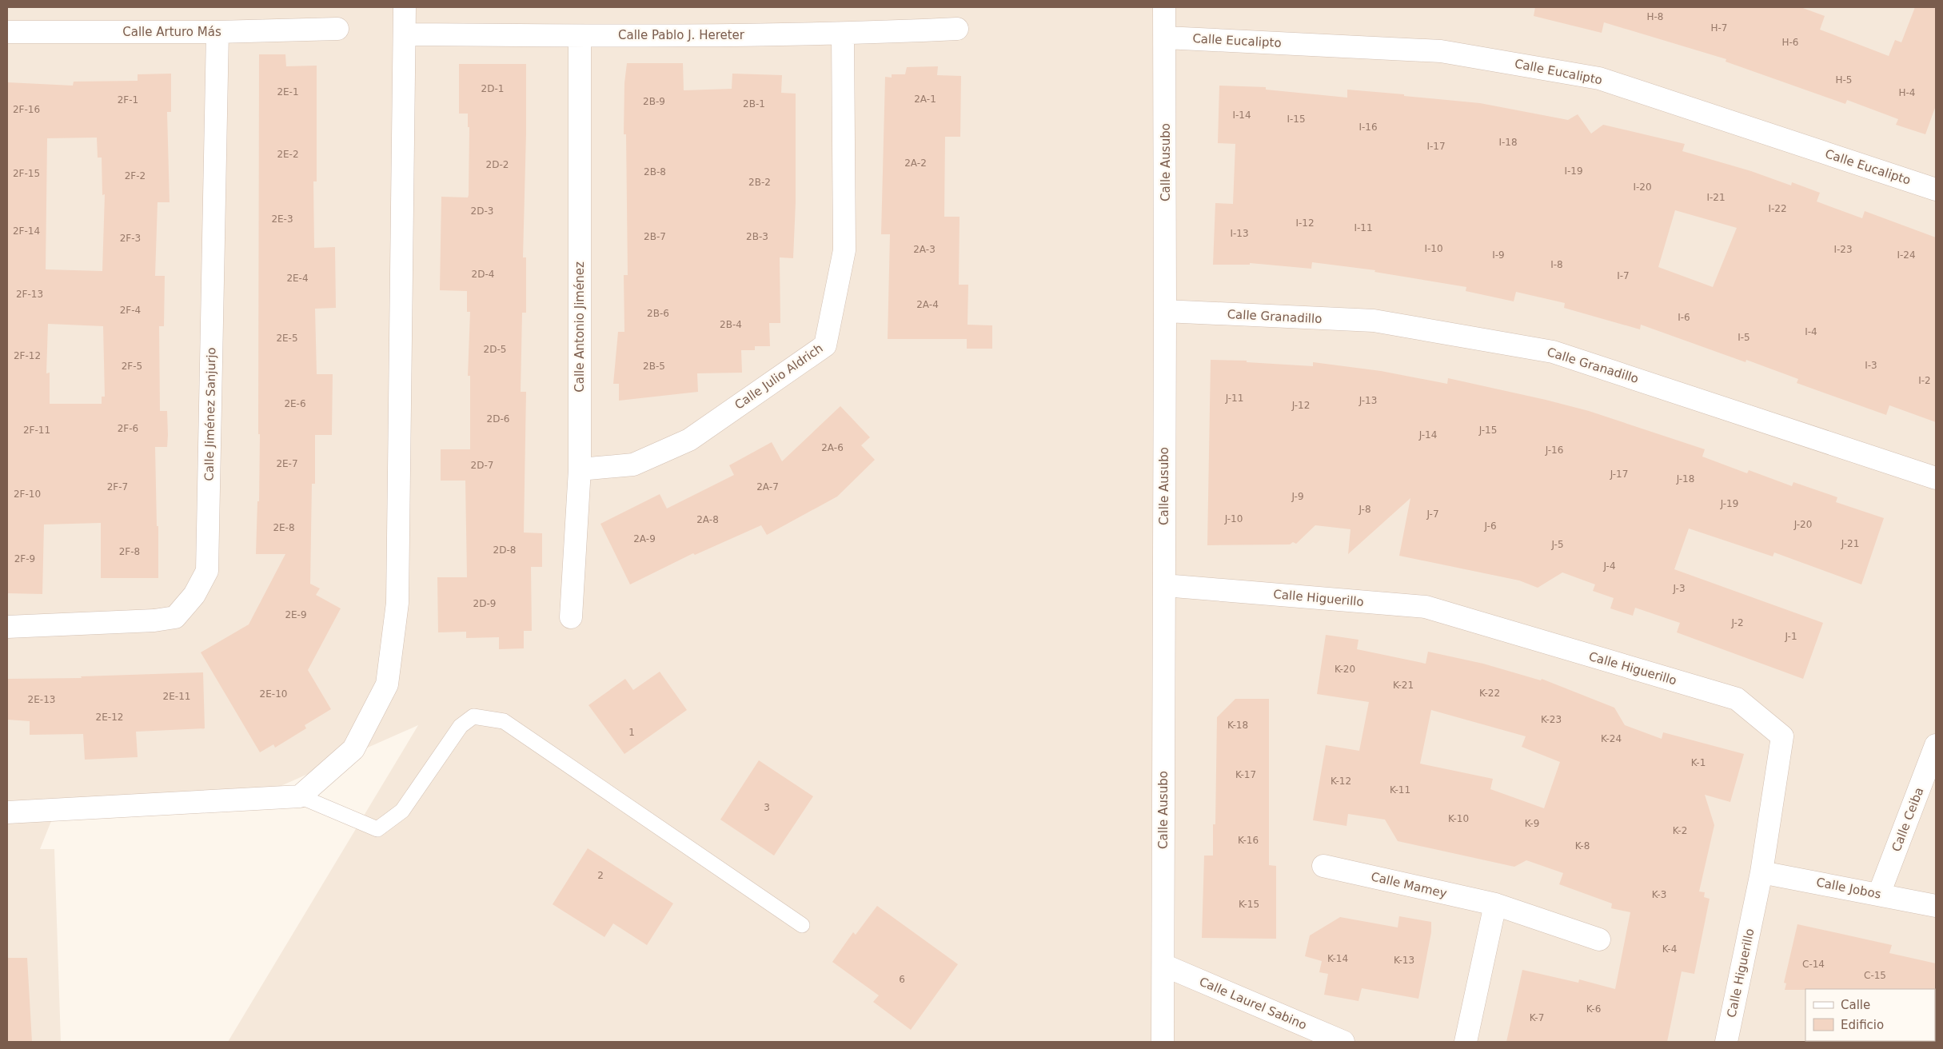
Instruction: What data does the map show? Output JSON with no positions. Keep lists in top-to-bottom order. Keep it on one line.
{"streets":{"street":["Calle Arturo Más","Calle Pablo J. Hereter","Calle Eucalipto","Calle Ausubo","Calle Granadillo","Calle Antonio Jiménez","Calle Julio Aldrich","Calle Jiménez Sanjurjo","Calle Higuerillo","Calle Ceiba","Calle Mamey","Calle Jobos","Calle Laurel Sabino"]},"crossings":[["Calle Arturo Más","Calle Jiménez Sanjurjo"],["Calle Pablo J. Hereter","Calle Antonio Jiménez"],["Calle Pablo J. Hereter","Calle Julio Aldrich"],["Calle Eucalipto","Calle Ausubo"],["Calle Ausubo","Calle Granadillo"],["Calle Ausubo","Calle Higuerillo"],["Calle Ausubo","Calle Laurel Sabino"],["Calle Antonio Jiménez","Calle Julio Aldrich"],["Calle Higuerillo","Calle Jobos"],["Calle Ceiba","Calle Jobos"]],"house_numbers":["H-8","H-7","H-6","H-5","2D-1","2E-1","H-4","2A-1","2F-1","2B-9","2B-1","2F-16","I-14","I-15","I-16","I-18","I-17","2E-2","2A-2","2D-2","I-19","2B-8","2F-15","2F-2","2B-2","I-20","I-21","I-22","2D-3","2E-3","I-12","I-11","2F-14","I-13","2B-7","2B-3","2F-3","I-10","2A-3","I-23","I-9","I-24","I-8","2D-4","I-7","2E-4","2F-13","2A-4","2F-4","2B-6","I-6","2B-4","I-4","I-5","2E-5","2D-5","2F-12","I-3","2F-5","2B-5","I-2","J-11","J-13","2E-6","J-12","2D-6","2F-6","2F-11","J-15","J-14","2A-6","J-16","2E-7","2D-7","J-17","J-18","2F-7","2A-7","2F-10","J-9","J-19","J-8","J-7","J-10","2A-8","J-20","J-6","2E-8","2A-9","J-21","J-5","2D-8","2F-8","2F-9","J-4","J-3","2D-9","2E-9","J-2","J-1","K-20","K-21","K-22","2E-10","2E-11","2E-13","2E-12","K-23","K-18","1","K-24","K-1","K-17","K-12","K-11","3","K-10","K-9","K-2","K-16","K-8","2","K-3","K-15","K-4","K-14","K-13","C-14","C-15","6","K-6","K-7"],"legend":["Calle","Edificio"]}
